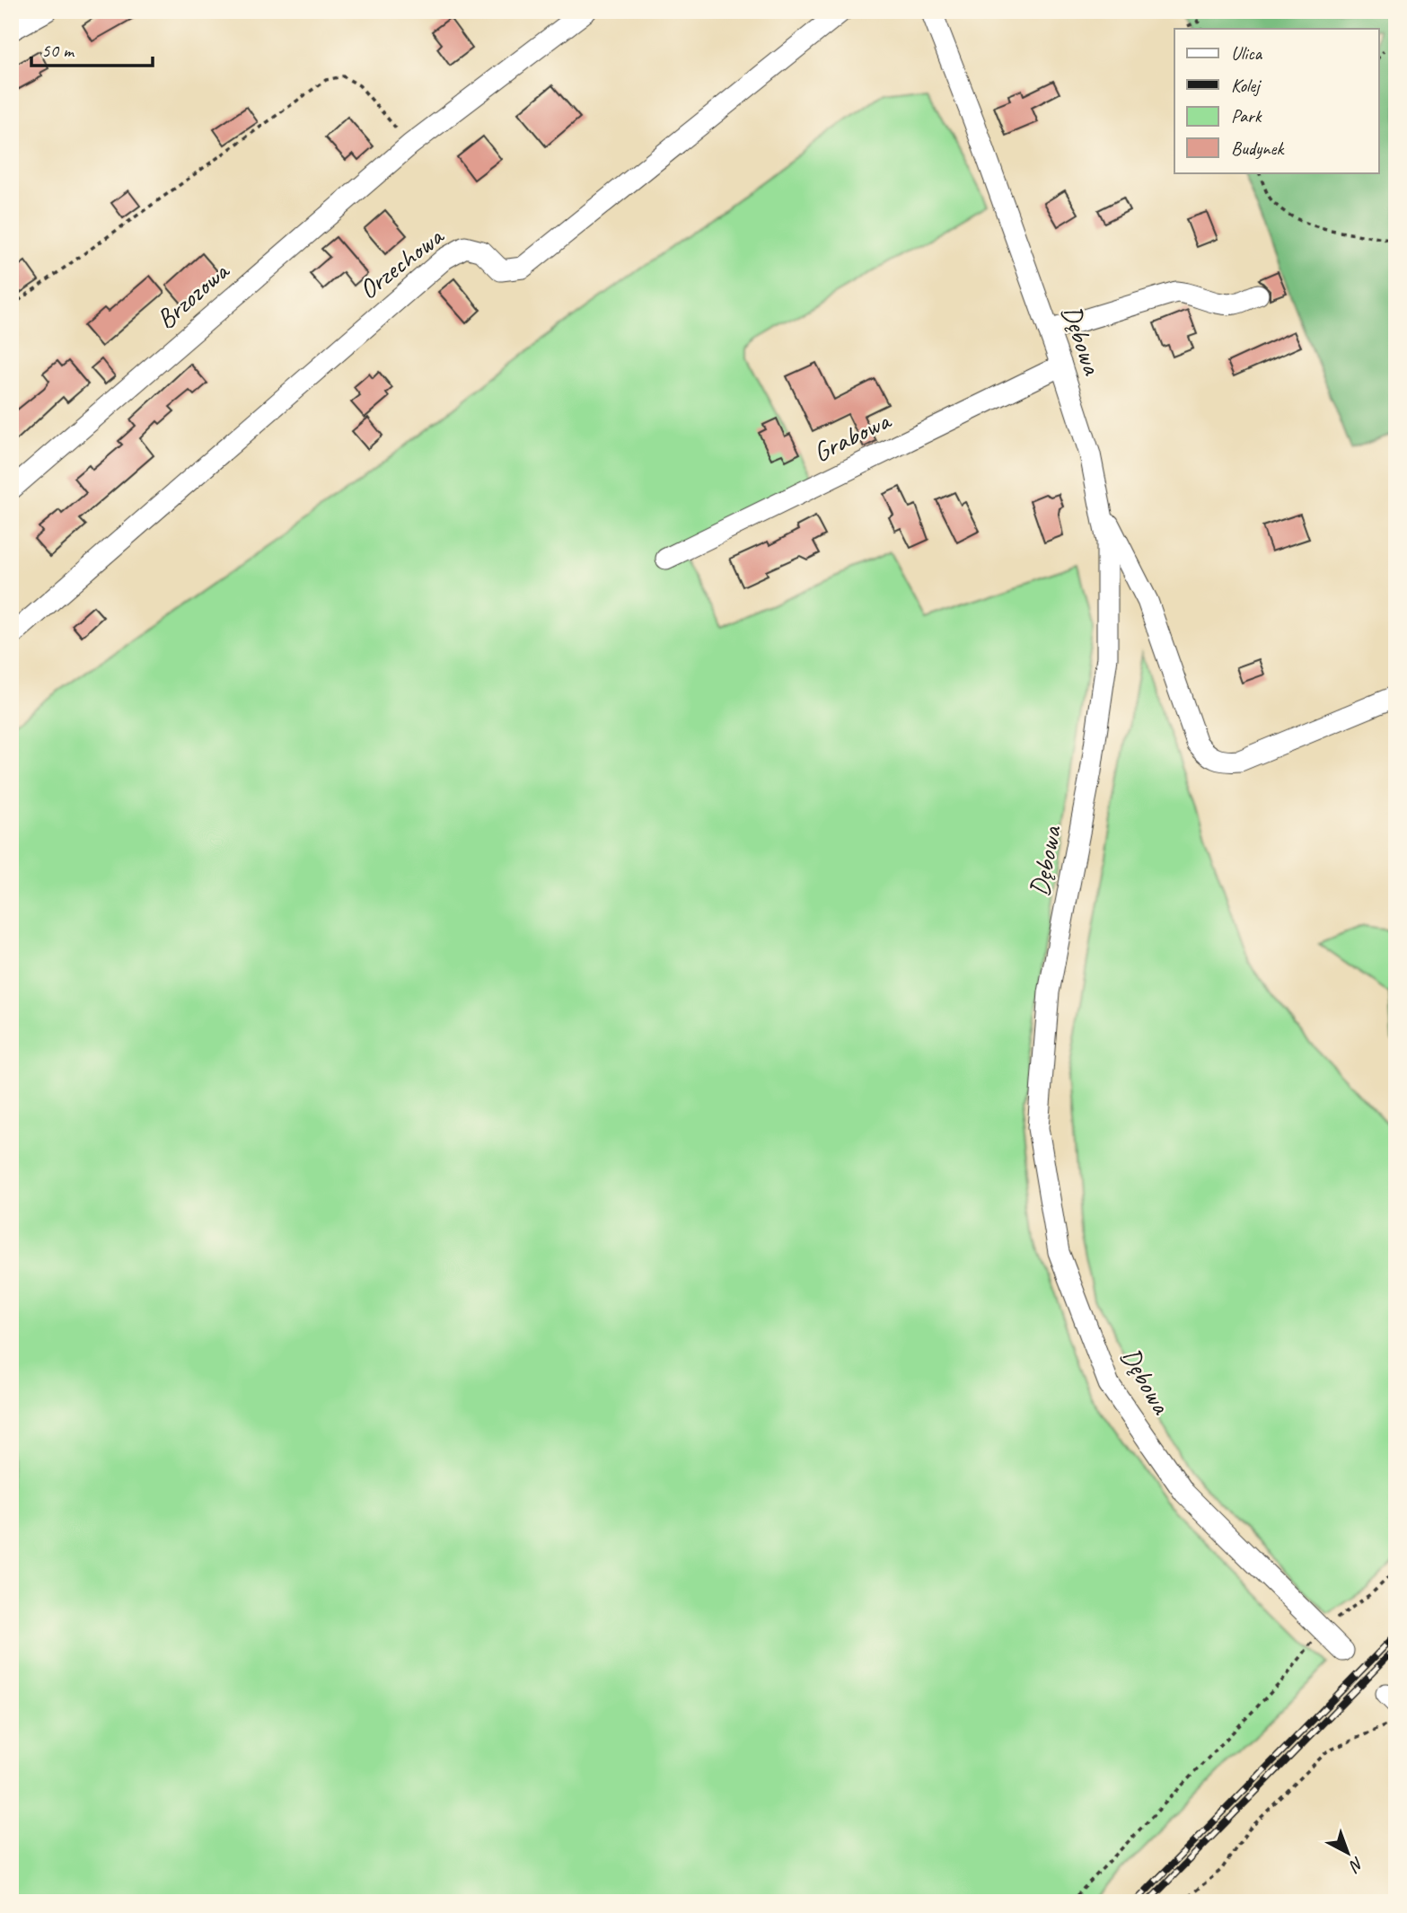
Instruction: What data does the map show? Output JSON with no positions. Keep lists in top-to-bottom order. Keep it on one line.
{"streets":{"street":["Orzechowa","Brzozowa","Dębowa","Grabowa"]},"crossings":[["Dębowa","Grabowa"]],"legend":["Ulica","Kolej","Park","Budynek"],"scale_bar":"50 m","north":"bottom right"}
